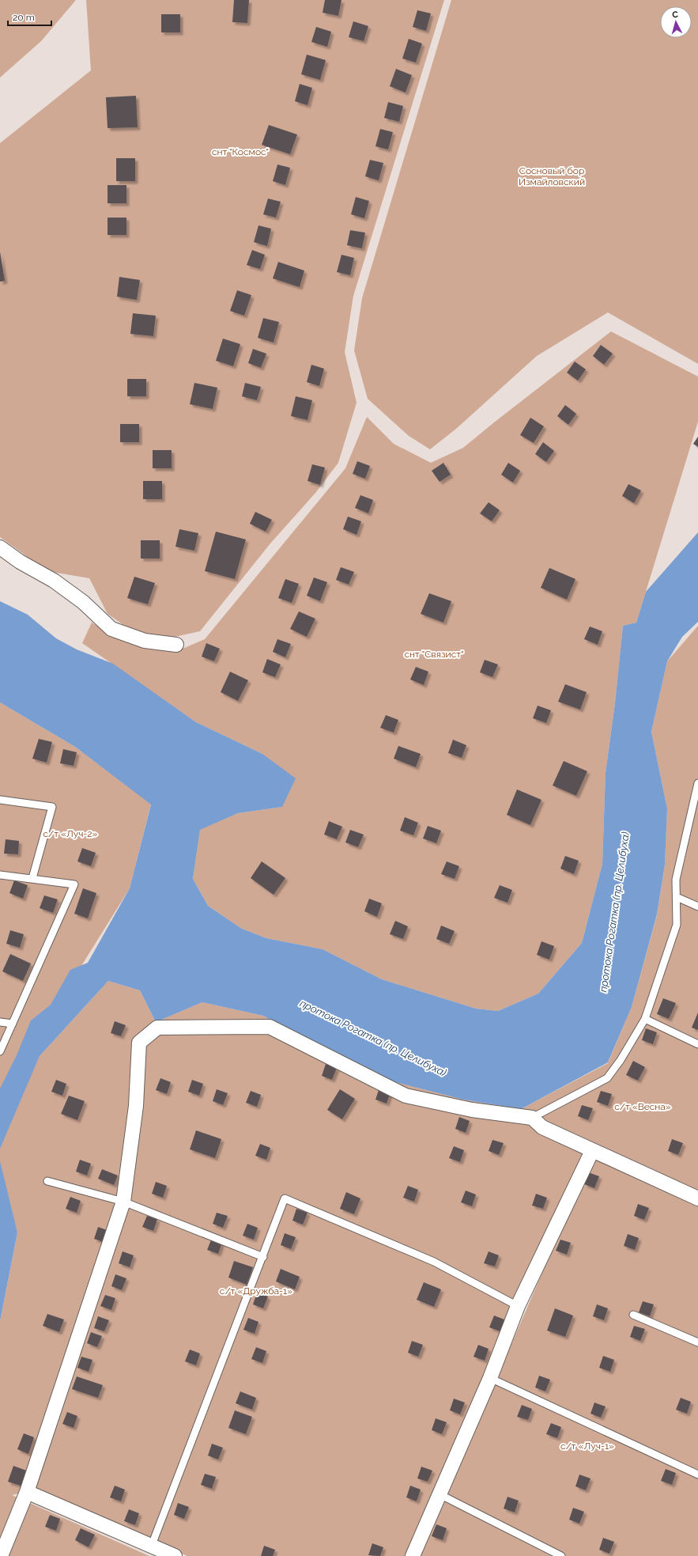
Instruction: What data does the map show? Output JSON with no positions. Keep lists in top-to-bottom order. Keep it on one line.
{"water":["протока Рогатка (пр. Целибуха)"],"parks":["снт \"Космос\"","Сосновый бор Измайловский","снт \"Связист\"","с/т «Луч-2»","с/т «Весна»","с/т «Дружба-1»","с/т «Луч-1»"],"scale_bar":"20 m","north":"top"}
